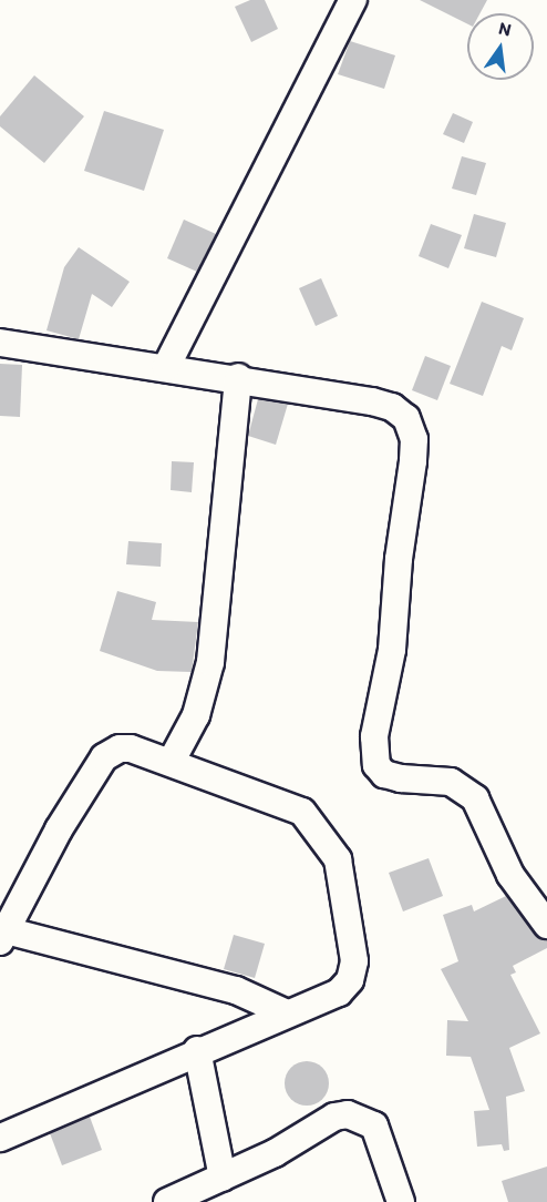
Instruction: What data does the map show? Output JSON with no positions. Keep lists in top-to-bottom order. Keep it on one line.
{"north":"top"}
